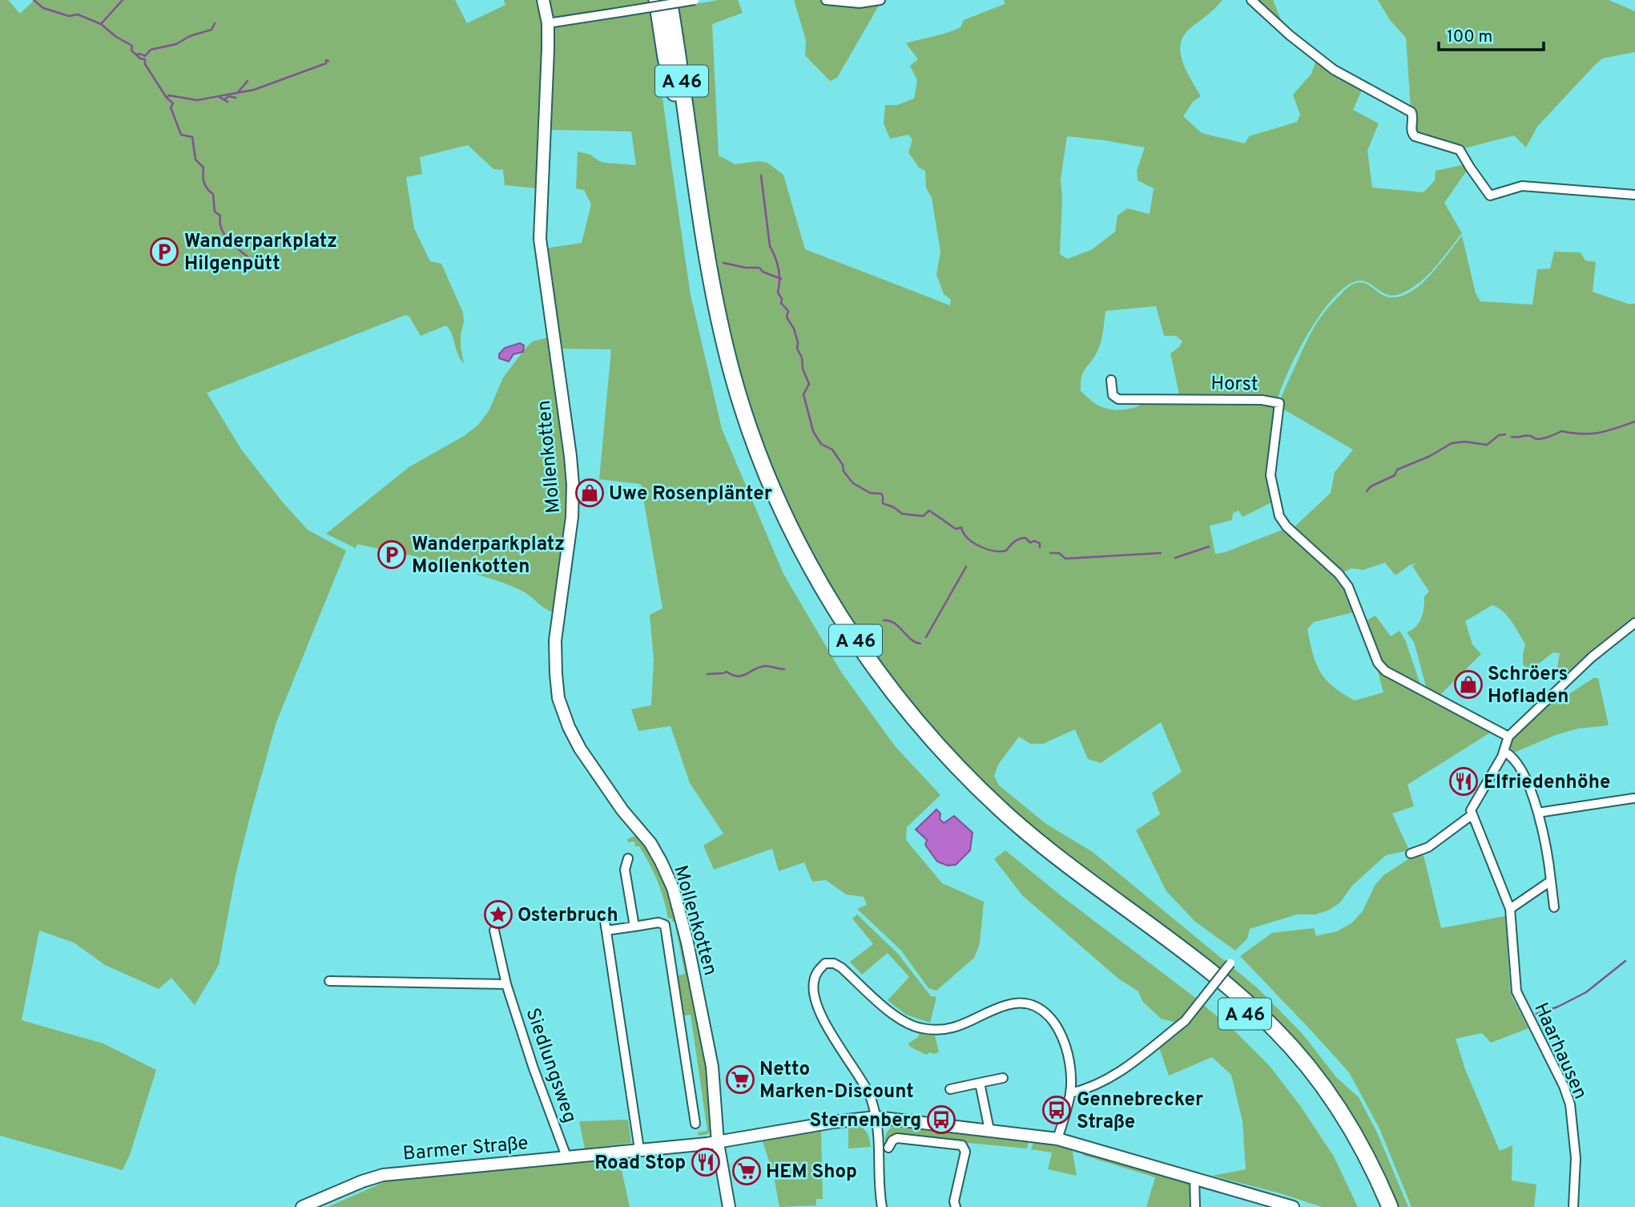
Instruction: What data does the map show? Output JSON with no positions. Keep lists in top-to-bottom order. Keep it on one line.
{"streets":{"highway":["A 46"],"main road":["Mollenkotten","Barmer Straße"],"street":["Horst","Haarhausen","Siedlungsweg"]},"crossings":[["Siedlungsweg","Barmer Straße"]],"places":{"parking":["Wanderparkplatz Hilgenpütt","Wanderparkplatz Mollenkotten"],"shop":["Uwe Rosenplänter","Schröers Hofladen"],"restaurant":["Elfriedenhöhe","Road Stop"],"place":["Osterbruch"],"supermarket":["Netto Marken-Discount","HEM Shop"],"bus stop":["Gennebrecker Straße","Sternenberg"]},"scale_bar":"100 m"}
